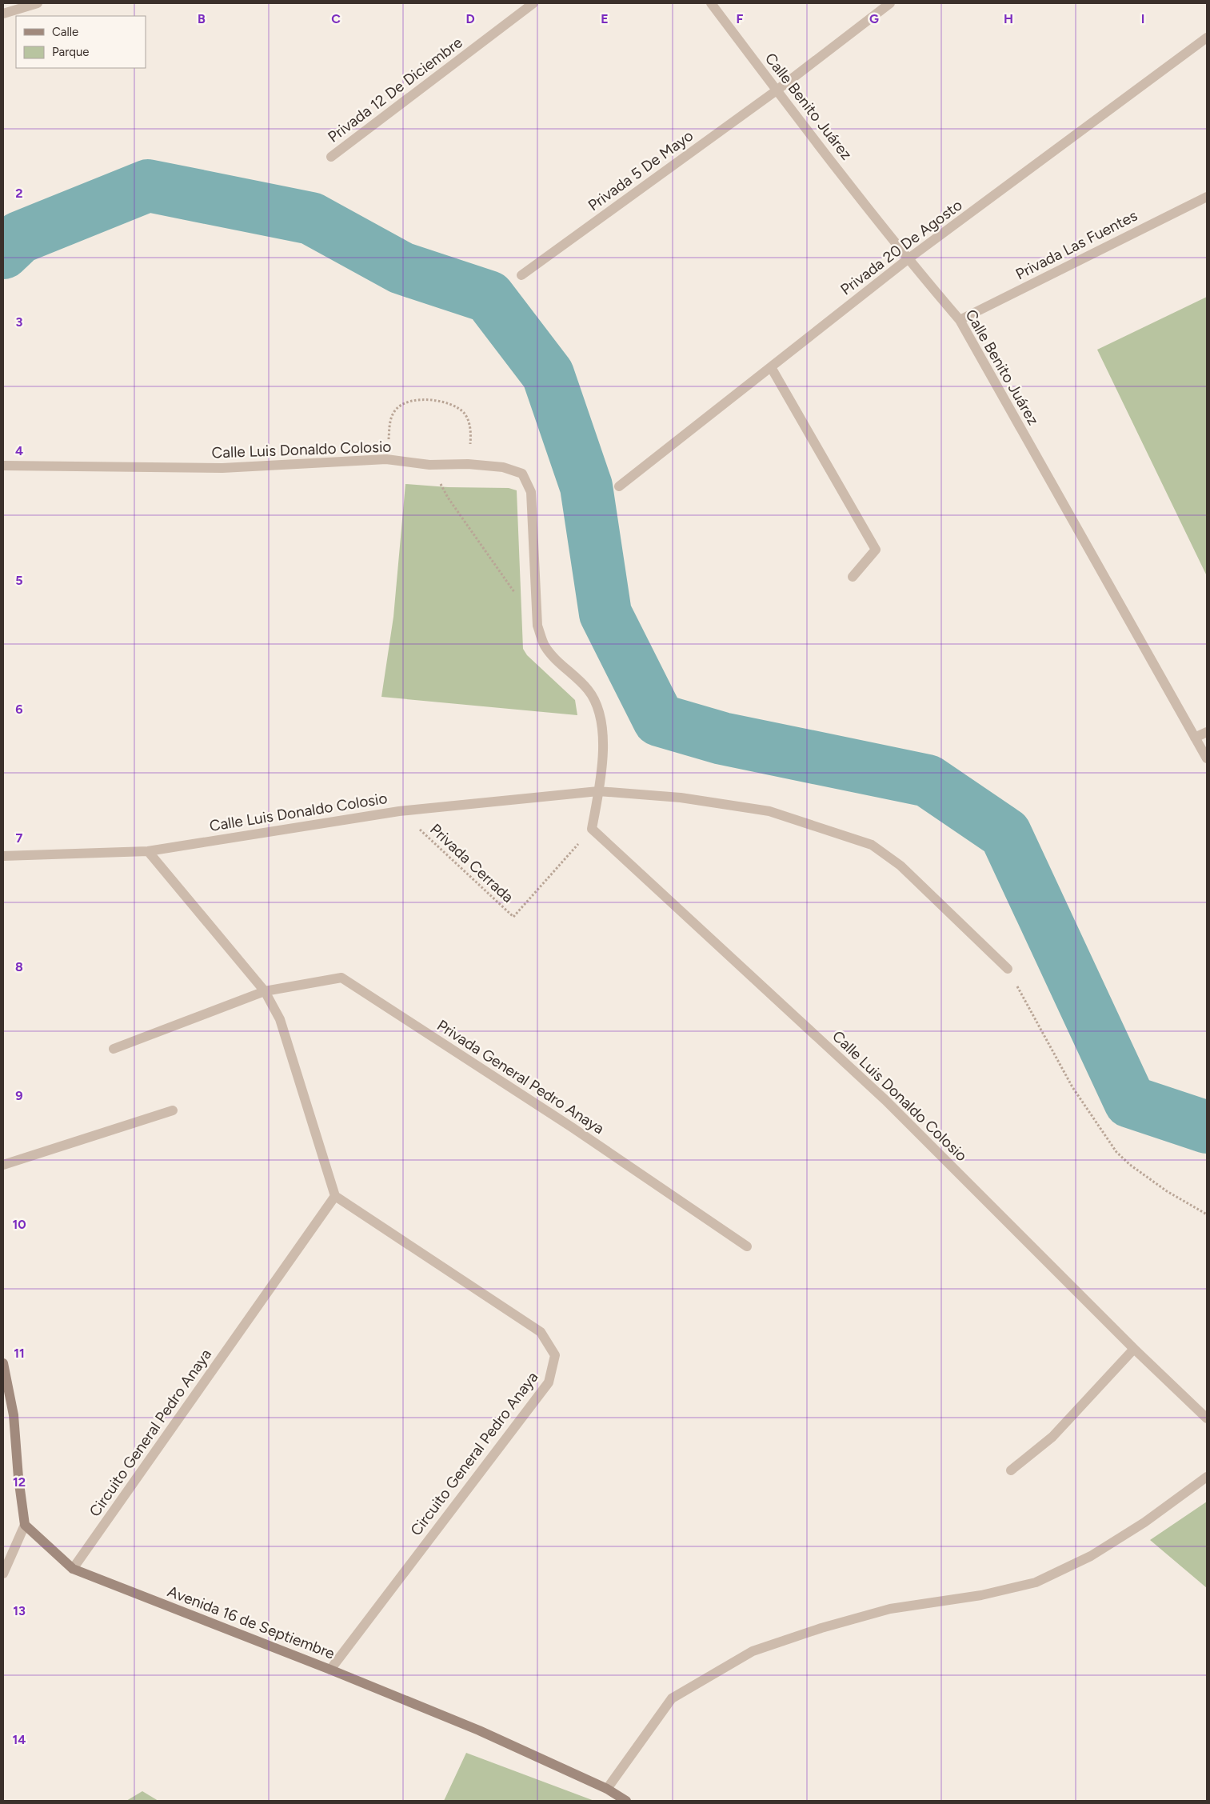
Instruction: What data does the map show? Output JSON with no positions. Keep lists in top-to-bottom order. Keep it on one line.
{"streets":{"main road":["Avenida 16 de Septiembre"],"street":["Privada 12 De Diciembre","Calle Benito Juárez","Privada 5 De Mayo","Privada Las Fuentes","Privada 20 De Agosto","Calle Luis Donaldo Colosio","Privada General Pedro Anaya","Circuito General Pedro Anaya"],"path":["Privada Cerrada"]},"crossings":[["Calle Benito Juárez","Privada 5 De Mayo"],["Calle Benito Juárez","Privada Las Fuentes"],["Calle Benito Juárez","Privada 20 De Agosto"],["Calle Luis Donaldo Colosio","Privada Cerrada"],["Circuito General Pedro Anaya","Avenida 16 de Septiembre"]],"legend":["Calle","Parque"],"grid":{"columns":["B","C","D","E","F","G","H","I"],"rows":["2","3","4","5","6","7","8","9","10","11","12","13","14"]}}
